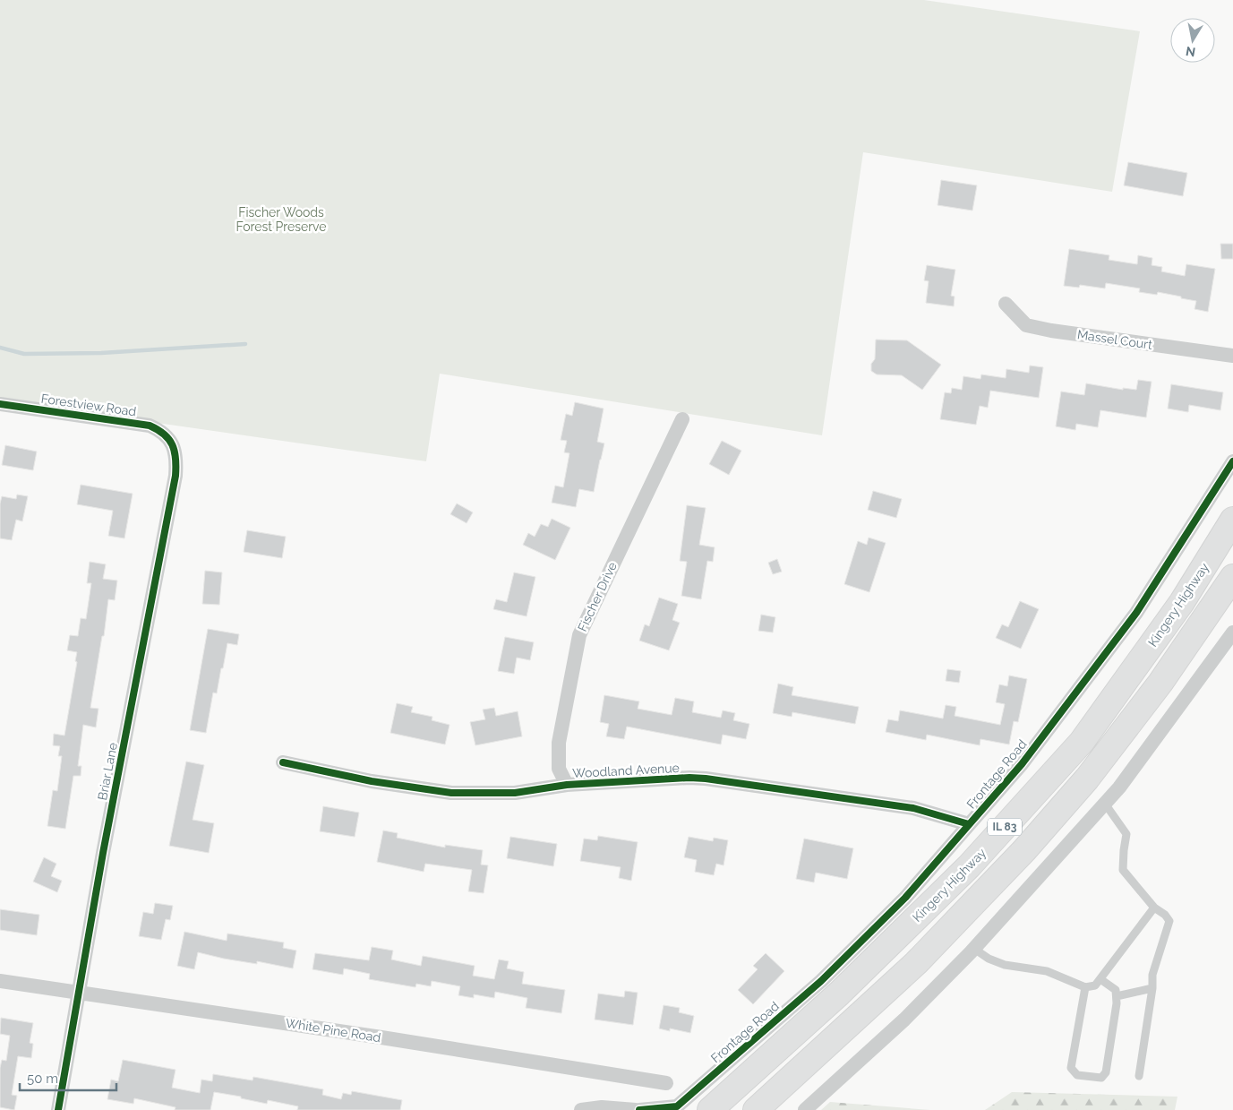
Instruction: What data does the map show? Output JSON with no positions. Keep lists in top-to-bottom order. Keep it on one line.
{"streets":{"highway":["Kingery Highway","IL 83"],"street":["Massel Court","Forestview Road","Fischer Drive","Woodland Avenue","Briar Lane","Frontage Road","White Pine Road"]},"crossings":[["Forestview Road","Briar Lane"],["Fischer Drive","Woodland Avenue"],["Woodland Avenue","Frontage Road"],["Briar Lane","White Pine Road"]],"parks":["Fischer Woods Forest Preserve"],"scale_bar":"50 m","north":"bottom"}
